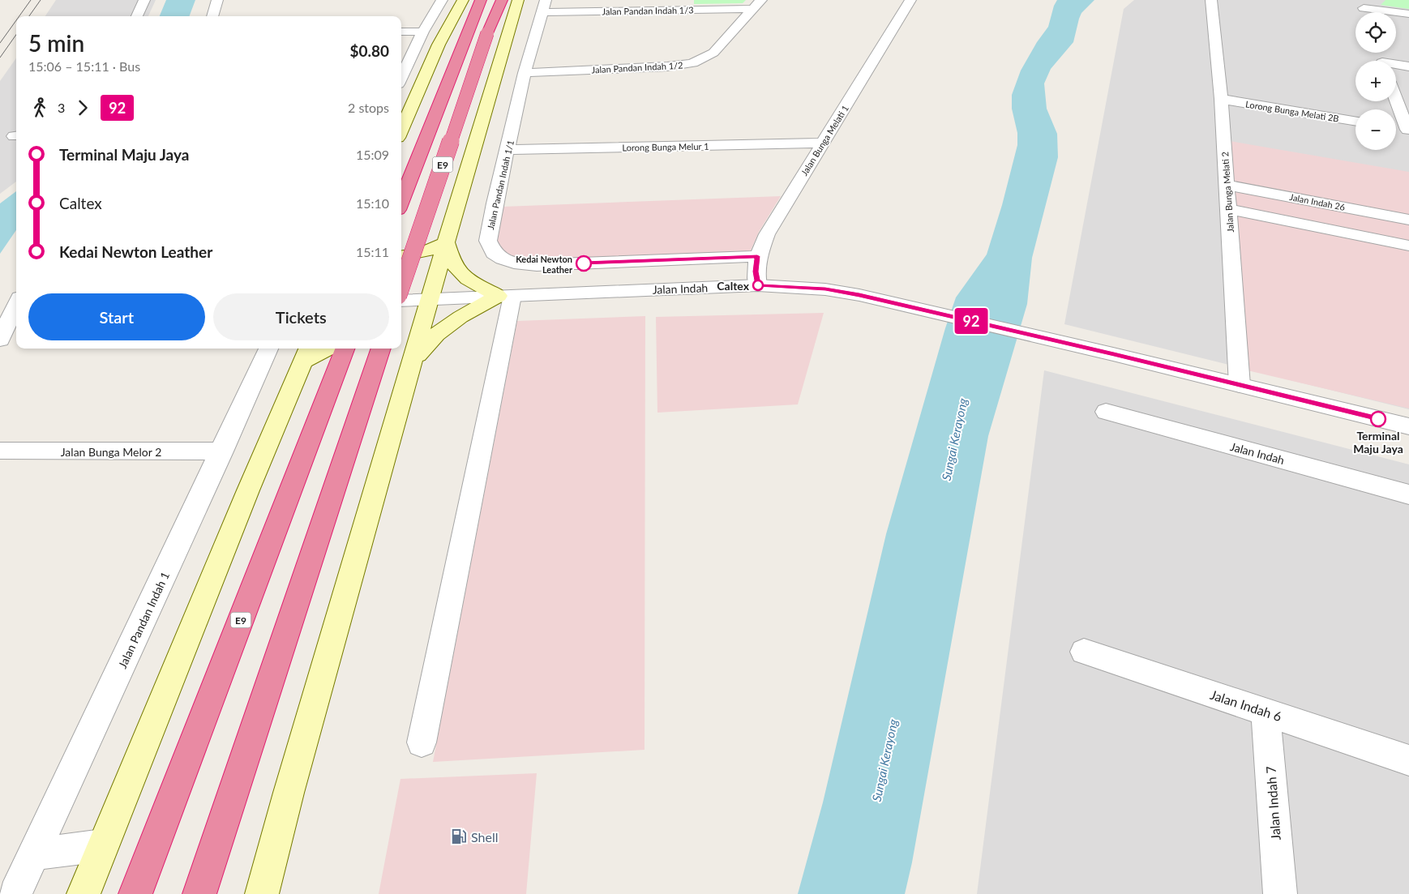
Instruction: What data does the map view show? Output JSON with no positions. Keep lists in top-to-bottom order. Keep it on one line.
{"streets":{"highway":["E9"],"street":["Jalan Pandan Indah 1/3","Jalan Pandan Indah 1/2","Lorong Bunga Melati 2B","Jalan Bunga Melati 1","Lorong Bunga Melur 1","Jalan Pandan Indah 1/1","Jalan Bunga Melati 2","Jalan Indah 26","Jalan Indah","Jalan Bunga Melor 2","Jalan Pandan Indah 1","Jalan Indah 6","Jalan Indah 7"]},"crossings":[["Jalan Pandan Indah 1/3","Jalan Pandan Indah 1/2"],["Jalan Pandan Indah 1/3","Jalan Pandan Indah 1/1"],["Jalan Pandan Indah 1/2","Jalan Pandan Indah 1/1"],["Lorong Bunga Melati 2B","Jalan Bunga Melati 2"],["Jalan Bunga Melati 1","Lorong Bunga Melur 1"],["Jalan Bunga Melati 1","Jalan Pandan Indah 1/1"],["Jalan Bunga Melati 1","Jalan Indah"],["Lorong Bunga Melur 1","Jalan Pandan Indah 1/1"],["Jalan Bunga Melati 2","Jalan Indah 26"],["Jalan Bunga Melati 2","Jalan Indah"],["Jalan Bunga Melor 2","Jalan Pandan Indah 1"],["Jalan Indah 6","Jalan Indah 7"]],"water":["Sungai Kerayong"],"places":{"other":["Kedai Newton Leather","Caltex","Terminal Maju Jaya"],"fuel station":["Shell"]},"lines":["bus line 92"],"page":{"on_map":"92","map_buttons":["+","−"],"heading":["5 min","15:06 – 15:11 · Bus","$0.80"],"legs":["3","92","2 stops"],"list":[{"name":"Terminal Maju Jaya","value":"15:09"},{"name":"Caltex","value":"15:10"},{"name":"Kedai Newton Leather","value":"15:11"}],"buttons":["Start","Tickets"]}}
